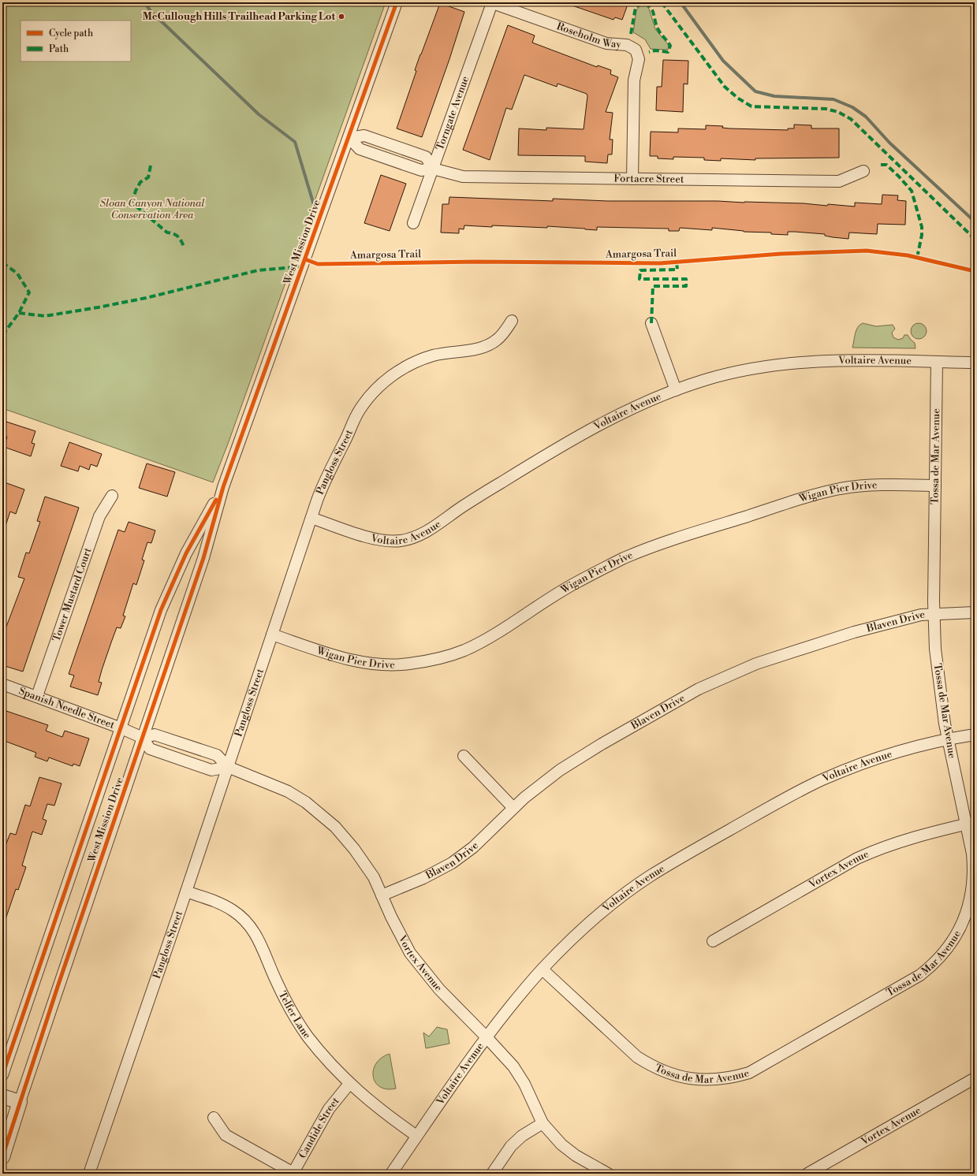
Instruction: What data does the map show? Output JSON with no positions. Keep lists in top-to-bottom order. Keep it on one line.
{"streets":{"street":["Roseholm Way","Torngate Avenue","Fortacre Street","West Mission Drive","Voltaire Avenue","Tossa de Mar Avenue","Pangloss Street","Wigan Pier Drive","Tower Mustard Court","Blaven Drive","Spanish Needle Street","Vortex Avenue","Telfer Lane","Candide Street"],"cycle path":["Amargosa Trail"]},"crossings":[["Roseholm Way","Torngate Avenue"],["Roseholm Way","Fortacre Street"],["Torngate Avenue","Fortacre Street"],["Fortacre Street","West Mission Drive"],["West Mission Drive","Spanish Needle Street"],["West Mission Drive","Vortex Avenue"],["Voltaire Avenue","Tossa de Mar Avenue"],["Voltaire Avenue","Pangloss Street"],["Voltaire Avenue","Vortex Avenue"],["Voltaire Avenue","Telfer Lane"],["Tossa de Mar Avenue","Wigan Pier Drive"],["Tossa de Mar Avenue","Blaven Drive"],["Tossa de Mar Avenue","Vortex Avenue"],["Pangloss Street","Wigan Pier Drive"],["Pangloss Street","Vortex Avenue"],["Pangloss Street","Telfer Lane"],["Tower Mustard Court","Spanish Needle Street"],["Blaven Drive","Vortex Avenue"],["Spanish Needle Street","Vortex Avenue"],["Telfer Lane","Candide Street"]],"parks":["Sloan Canyon National Conservation Area"],"places":["McCullough Hills Trailhead Parking Lot"],"legend":["Cycle path","Path"]}
